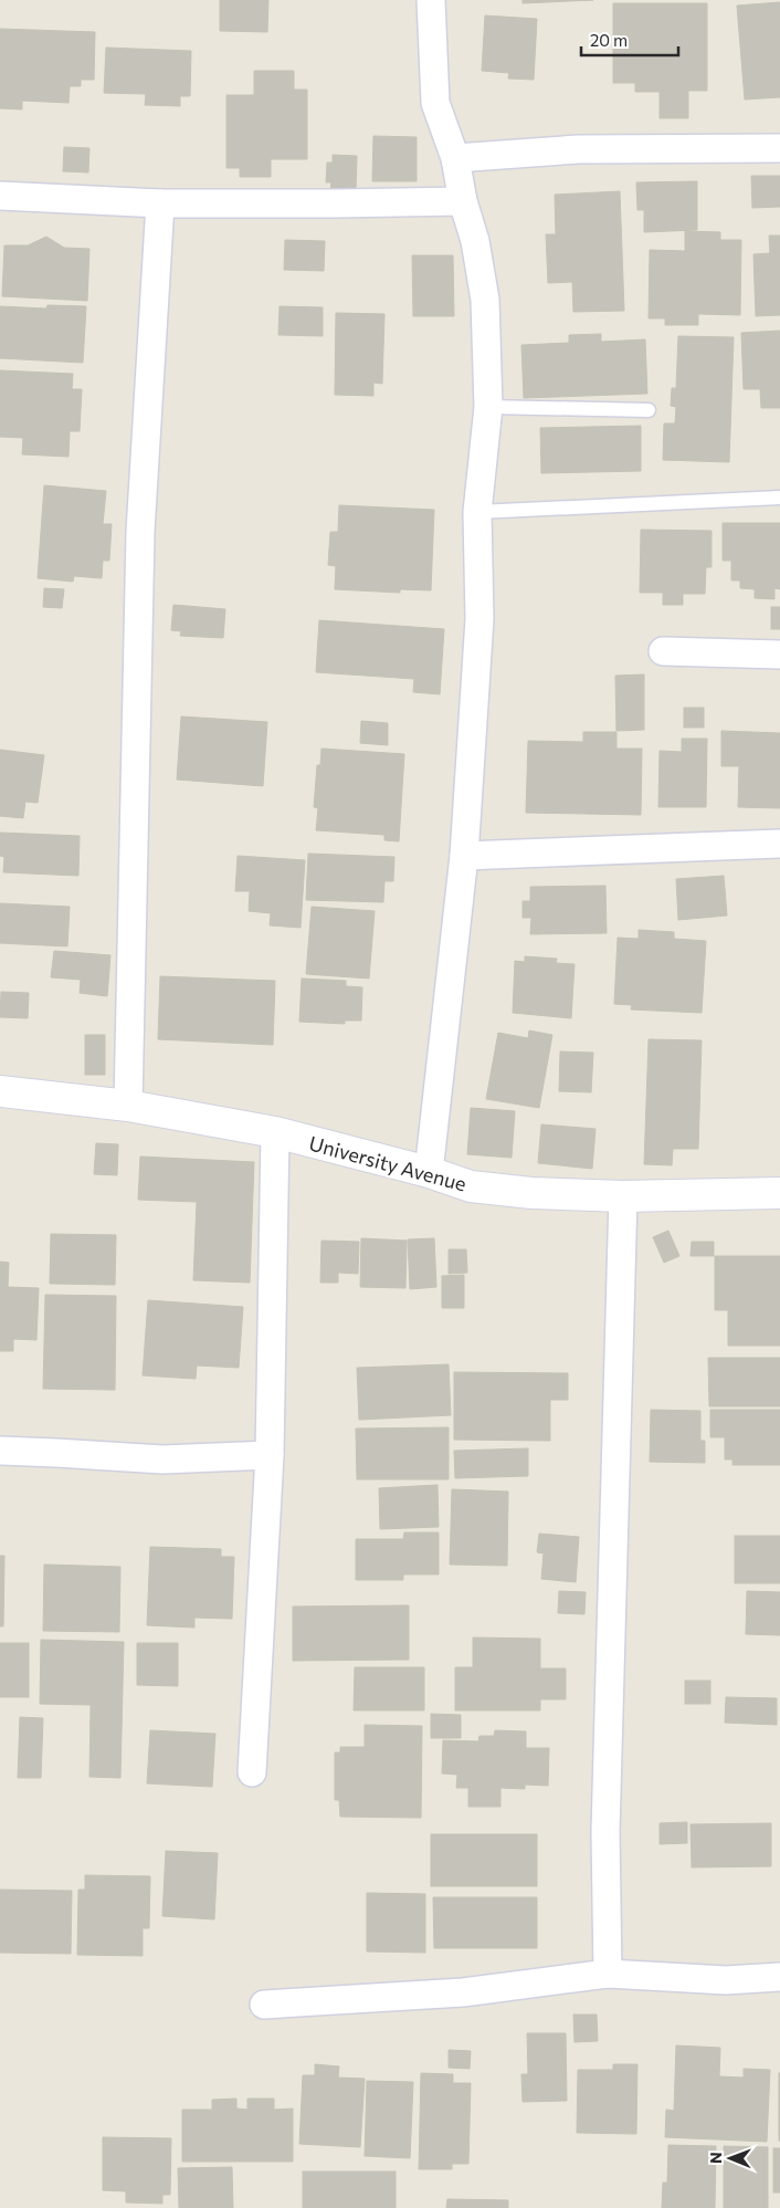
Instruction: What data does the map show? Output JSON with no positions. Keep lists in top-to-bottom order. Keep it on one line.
{"streets":{"street":["University Avenue"]},"scale_bar":"20 m","north":"left"}
